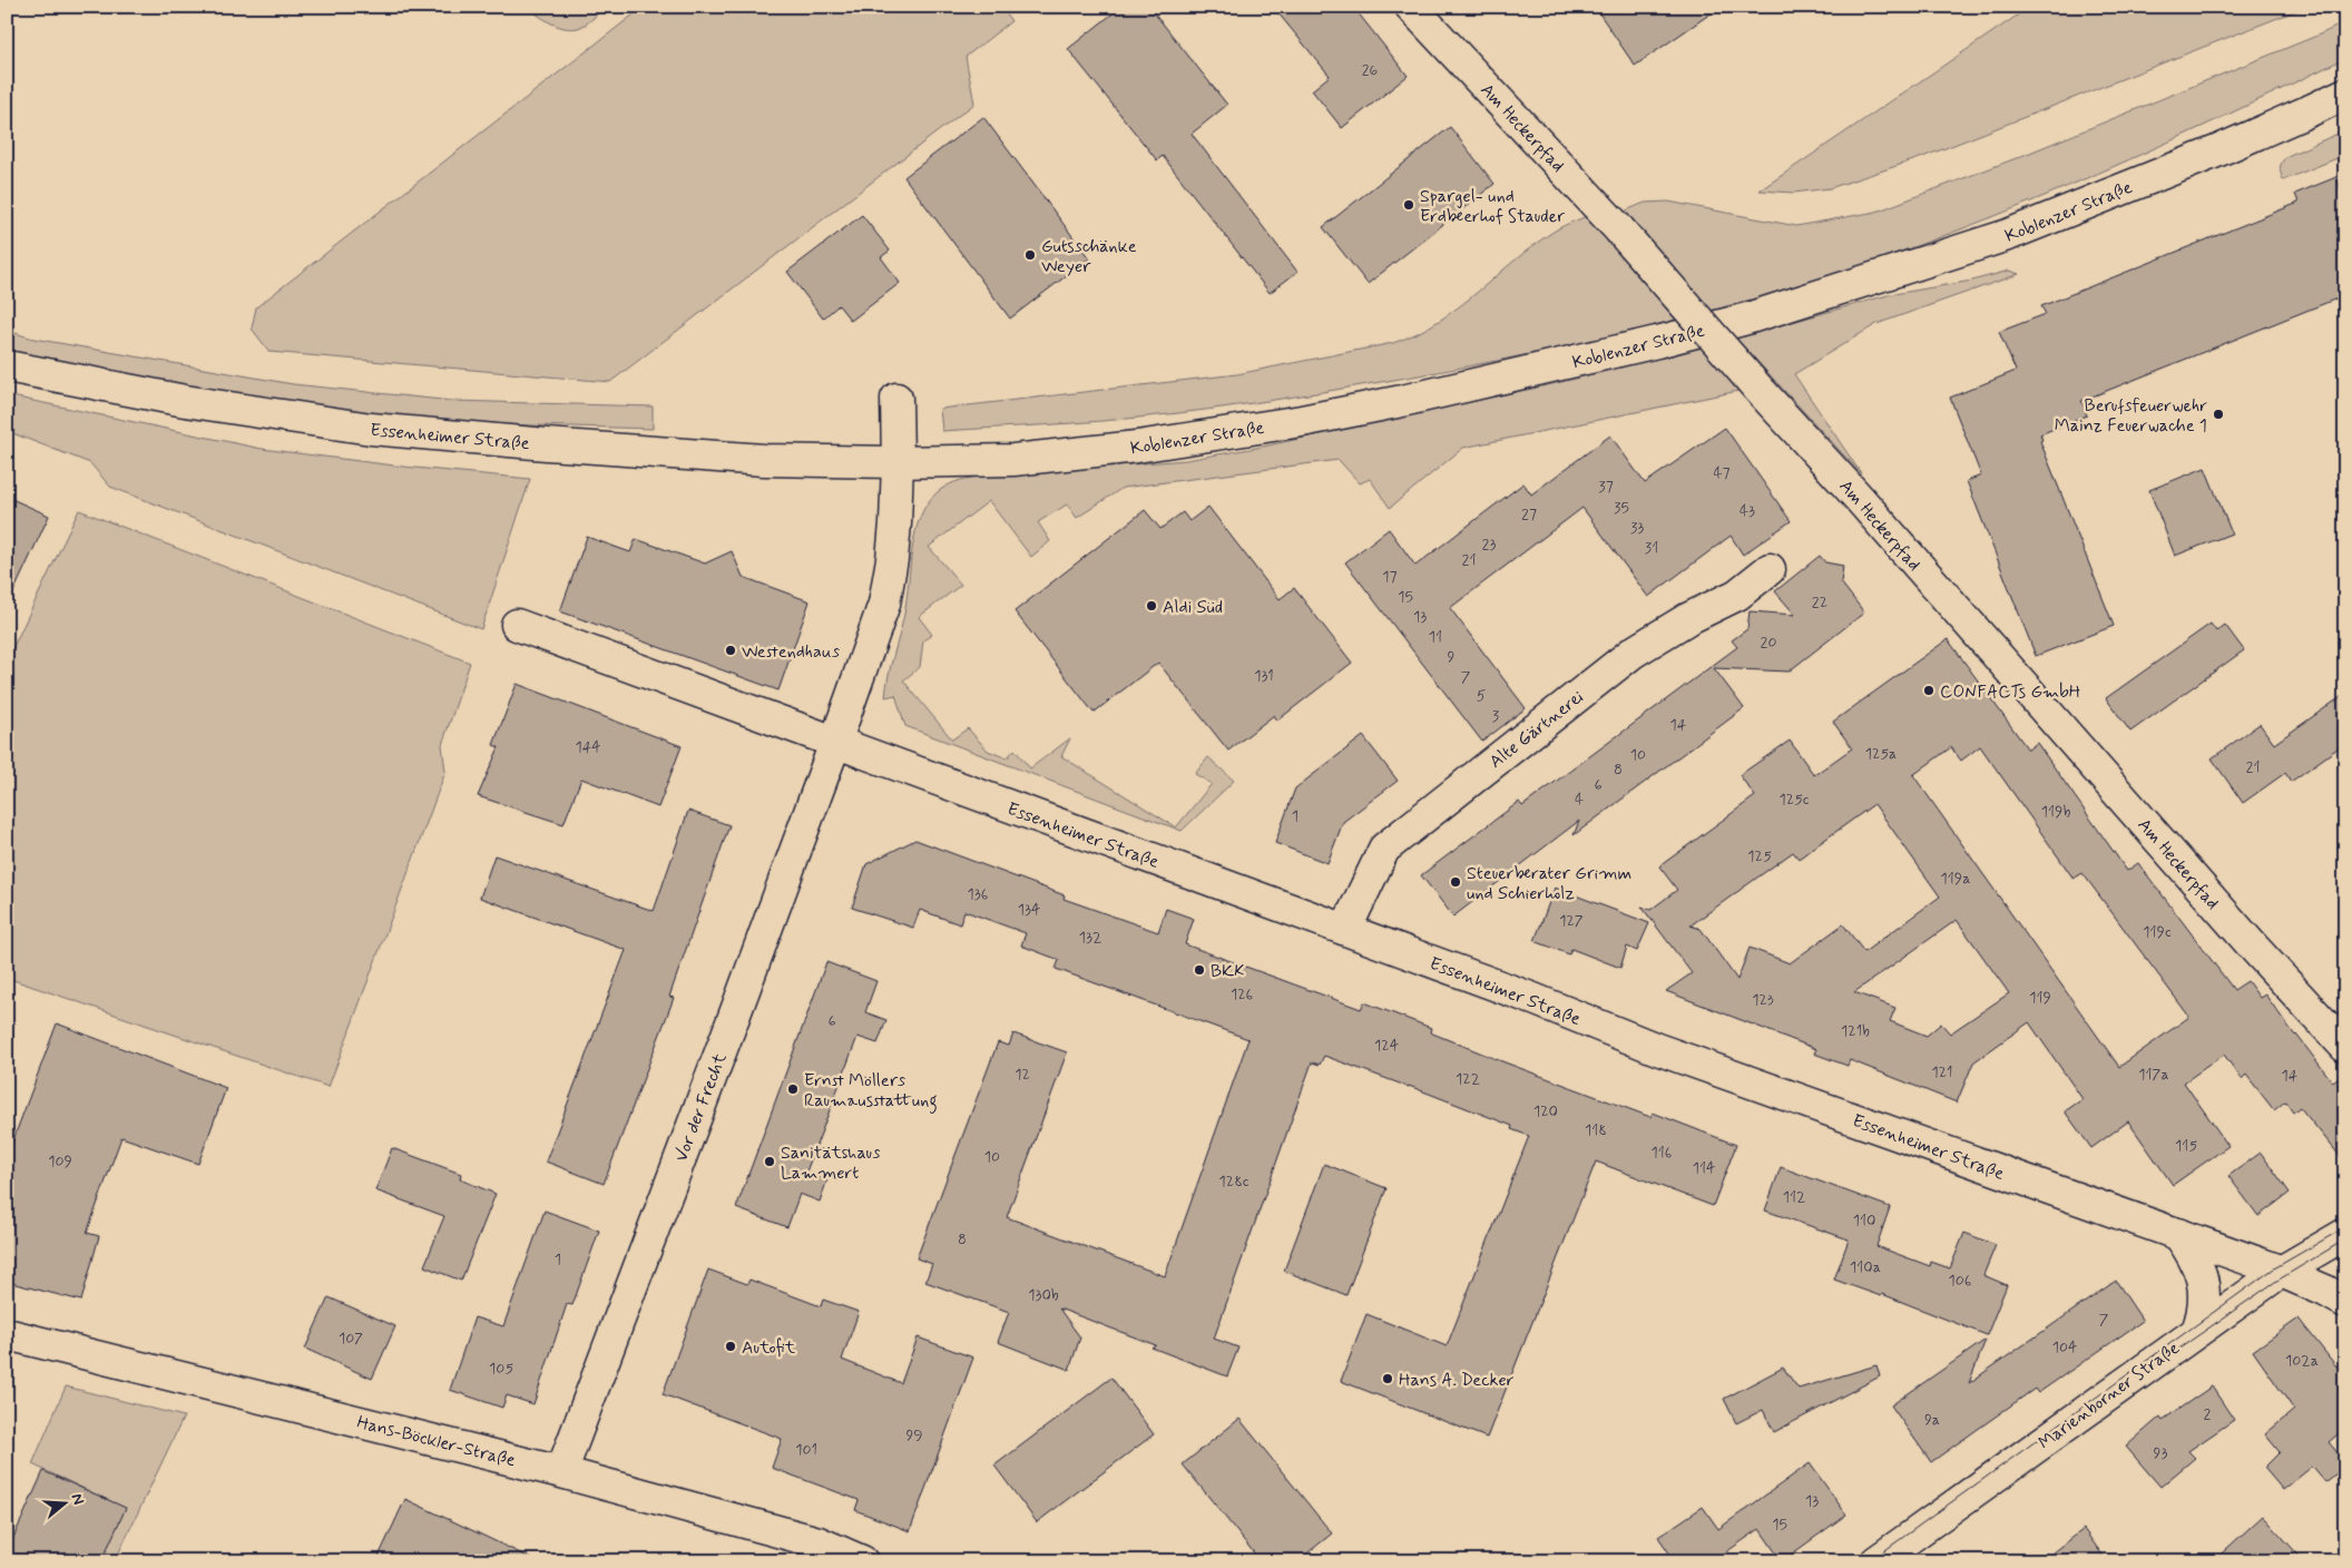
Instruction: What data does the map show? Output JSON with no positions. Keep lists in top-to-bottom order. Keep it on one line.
{"streets":{"street":["Am Heckerpfad","Koblenzer Straße","Essenheimer Straße","Alte Gärtnerei","Vor der Frecht","Marienborner Straße","Hans-Böckler-Straße"]},"crossings":[["Koblenzer Straße","Essenheimer Straße"],["Essenheimer Straße","Alte Gärtnerei"],["Essenheimer Straße","Vor der Frecht"],["Essenheimer Straße","Marienborner Straße"],["Vor der Frecht","Hans-Böckler-Straße"]],"places":["Spargel- und Erdbeerhof Stauder","Gutsschänke Weyer","Berufsfeuerwehr Mainz Feuerwache 1","Aldi Süd","Westendhaus","CONFACTs GmbH","Steuerberater Grimm und Schierholz","BKK","Ernst Möllers Raumausstattung","Sanitätshaus Lammert","Autofit","Hans A. Decker"],"house_numbers":["26","47","37","35","43","27","33","23","31","21","17","15","22","13","11","20","9","131","7","5","3","14","144","125a","10","21","8","6","4","125c","119b","1","125","119a","136","134","127","119c","132","126","119","123","6","121b","124","121","12","117a","14","122","120","118","115","116","10","109","114","128c","112","110","8","1","110a","106","130b","7","107","104","102a","105","2","9a","99","101","93","13","15"],"north":"right"}
